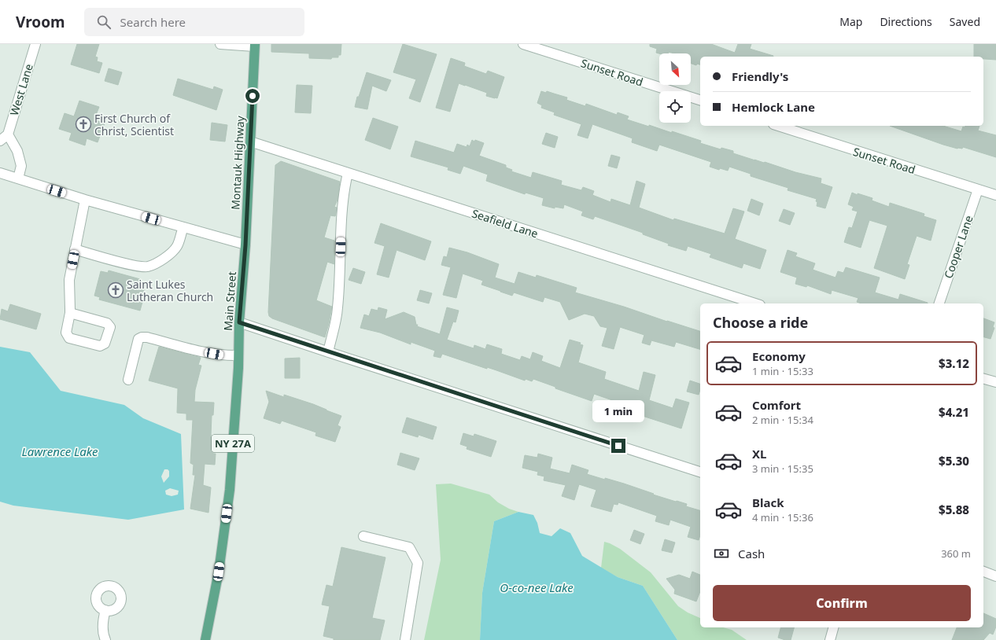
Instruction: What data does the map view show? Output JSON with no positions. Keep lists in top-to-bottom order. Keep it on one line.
{"streets":{"main road":["Montauk Highway","Main Street","NY 27A"],"street":["Sunset Road","West Lane","Seafield Lane","Cooper Lane"]},"crossings":[["Sunset Road","Cooper Lane"],["Montauk Highway","Seafield Lane"],["Montauk Highway","Main Street"]],"water":["Lawrence Lake","O-co-nee Lake"],"places":{"church":["First Church of Christ, Scientist","Saint Lukes Lutheran Church"]},"north":"bottom right","page":{"header":"Vroom","search":"Search here","nav":["Map","Directions","Saved"],"banner":["Friendly's","Hemlock Lane"],"heading":"Choose a ride","list":[{"name":"Economy","note":"1 min · 15:33","value":"$3.12"},{"name":"Comfort","note":"2 min · 15:34","value":"$4.21"},{"name":"XL","note":"3 min · 15:35","value":"$5.30"},{"name":"Black","note":"4 min · 15:36","value":"$5.88"}],"bubble":"1 min","pay":["Cash","360 m"],"buttons":"Confirm"}}
